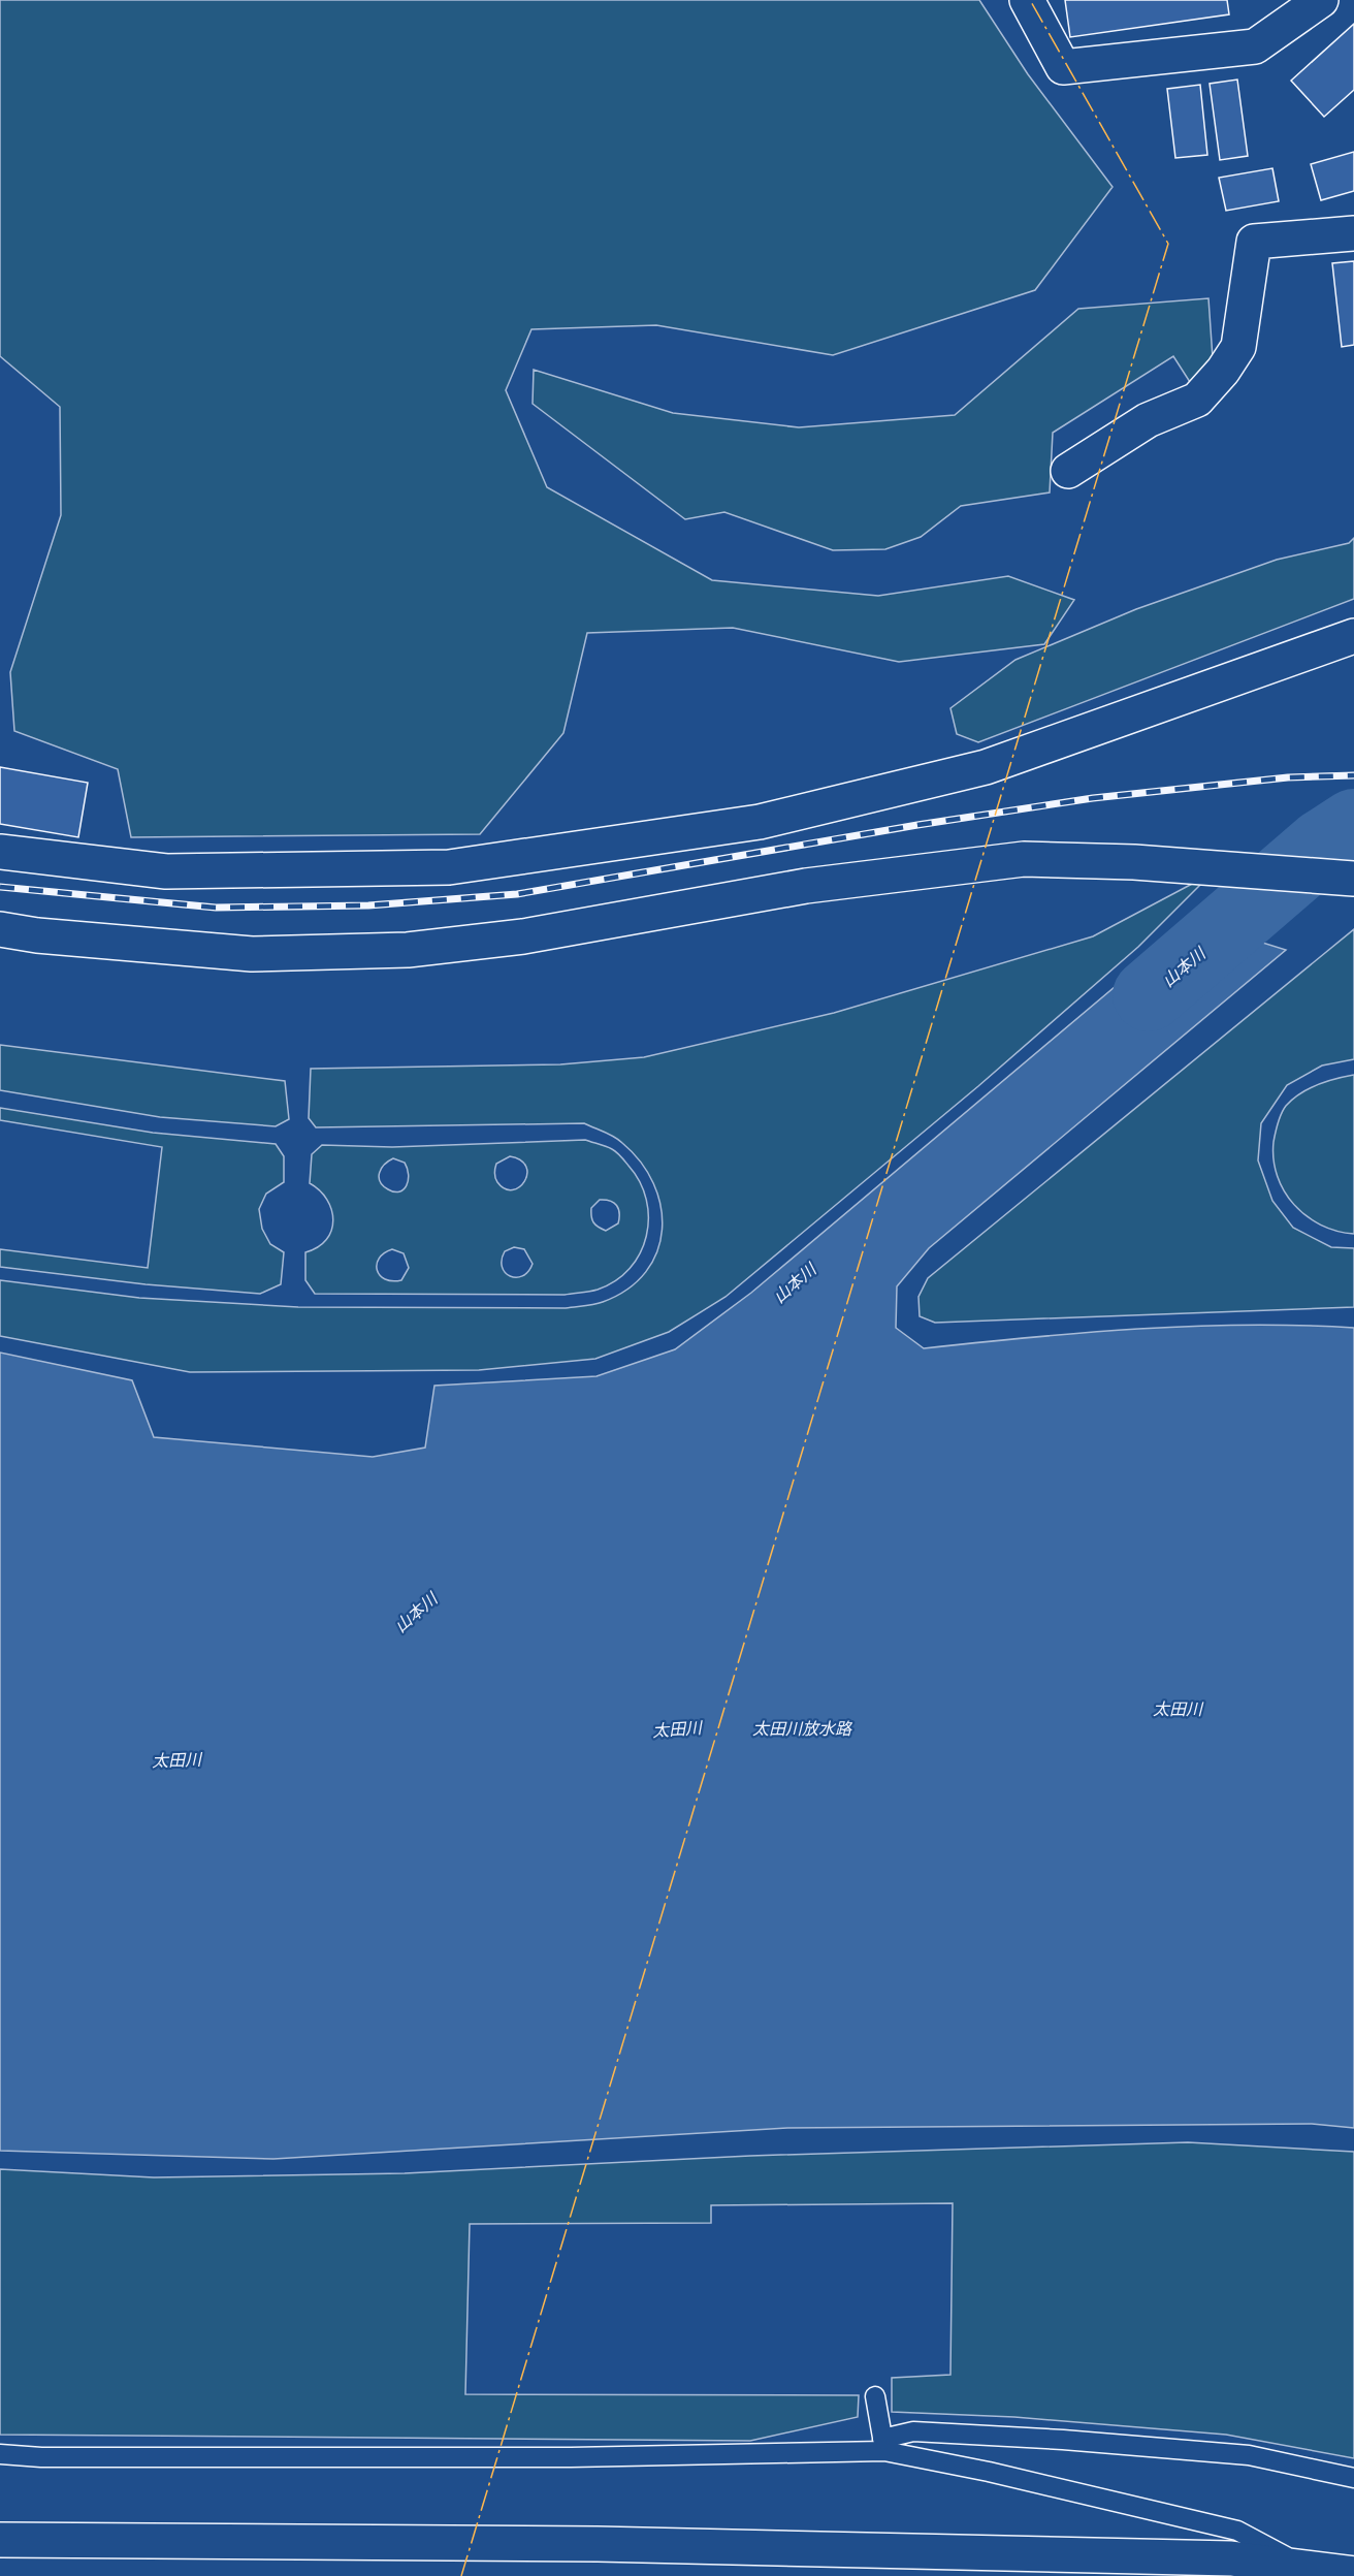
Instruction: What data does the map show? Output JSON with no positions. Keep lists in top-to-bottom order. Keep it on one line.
{"water":["山本川","太田川","太田川放水路"]}
